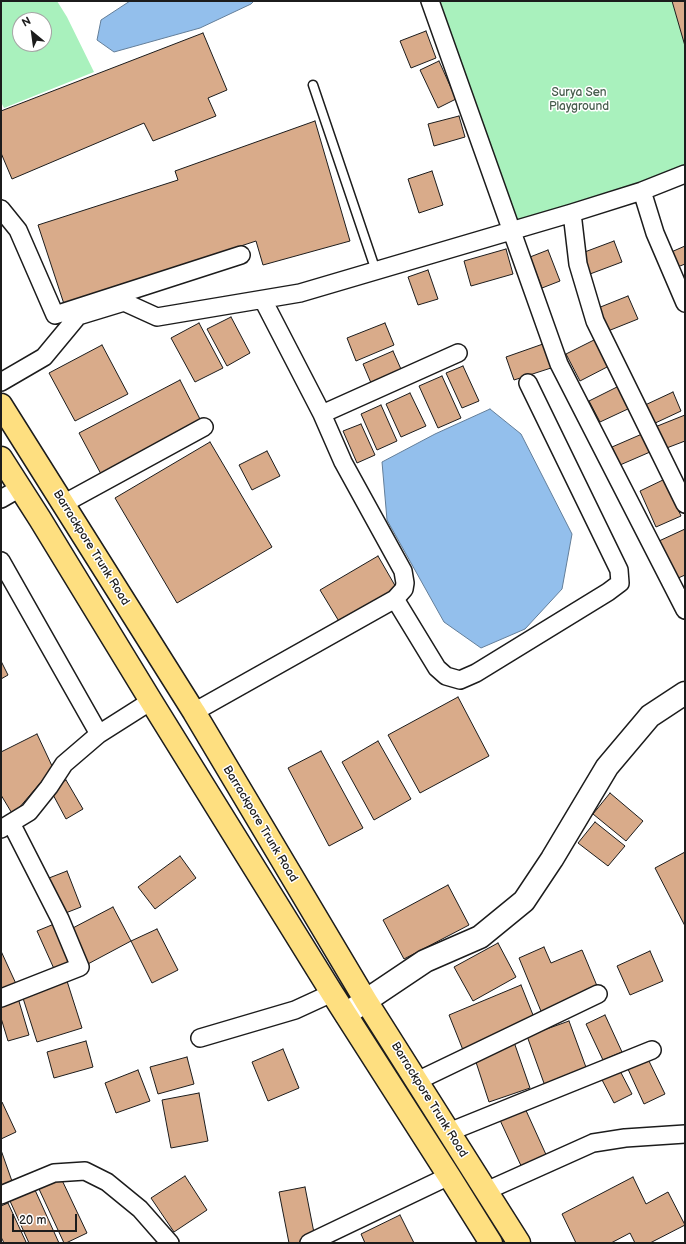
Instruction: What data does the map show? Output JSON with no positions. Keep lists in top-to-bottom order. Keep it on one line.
{"streets":{"main road":["Barrackpore Trunk Road"]},"parks":["Surya Sen Playground"],"scale_bar":"20 m","north":"top left"}
